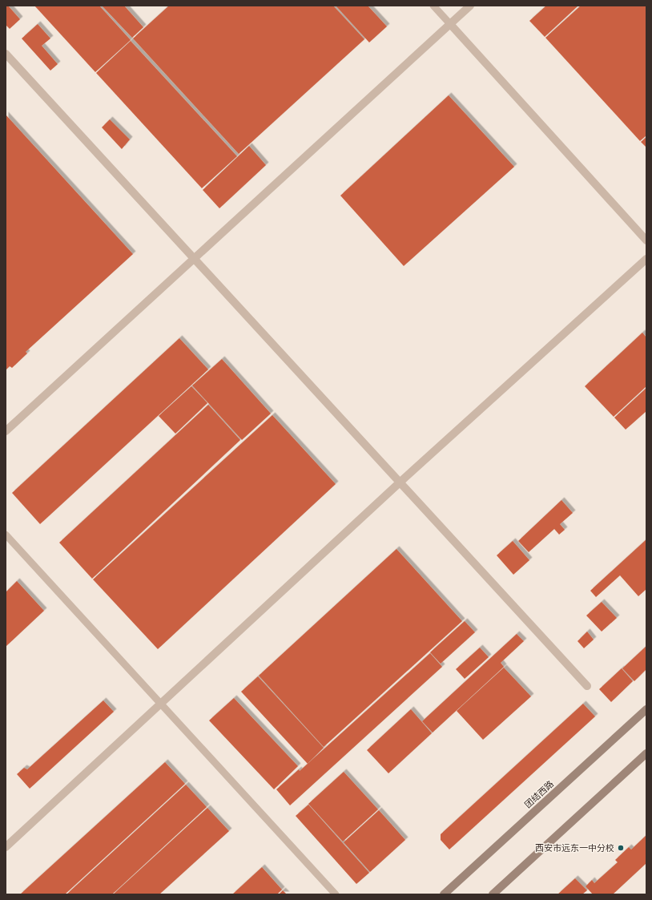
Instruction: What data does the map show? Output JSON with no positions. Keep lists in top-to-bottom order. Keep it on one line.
{"streets":{"street":["团结西路"]},"places":["西安市远东一中分校"]}
